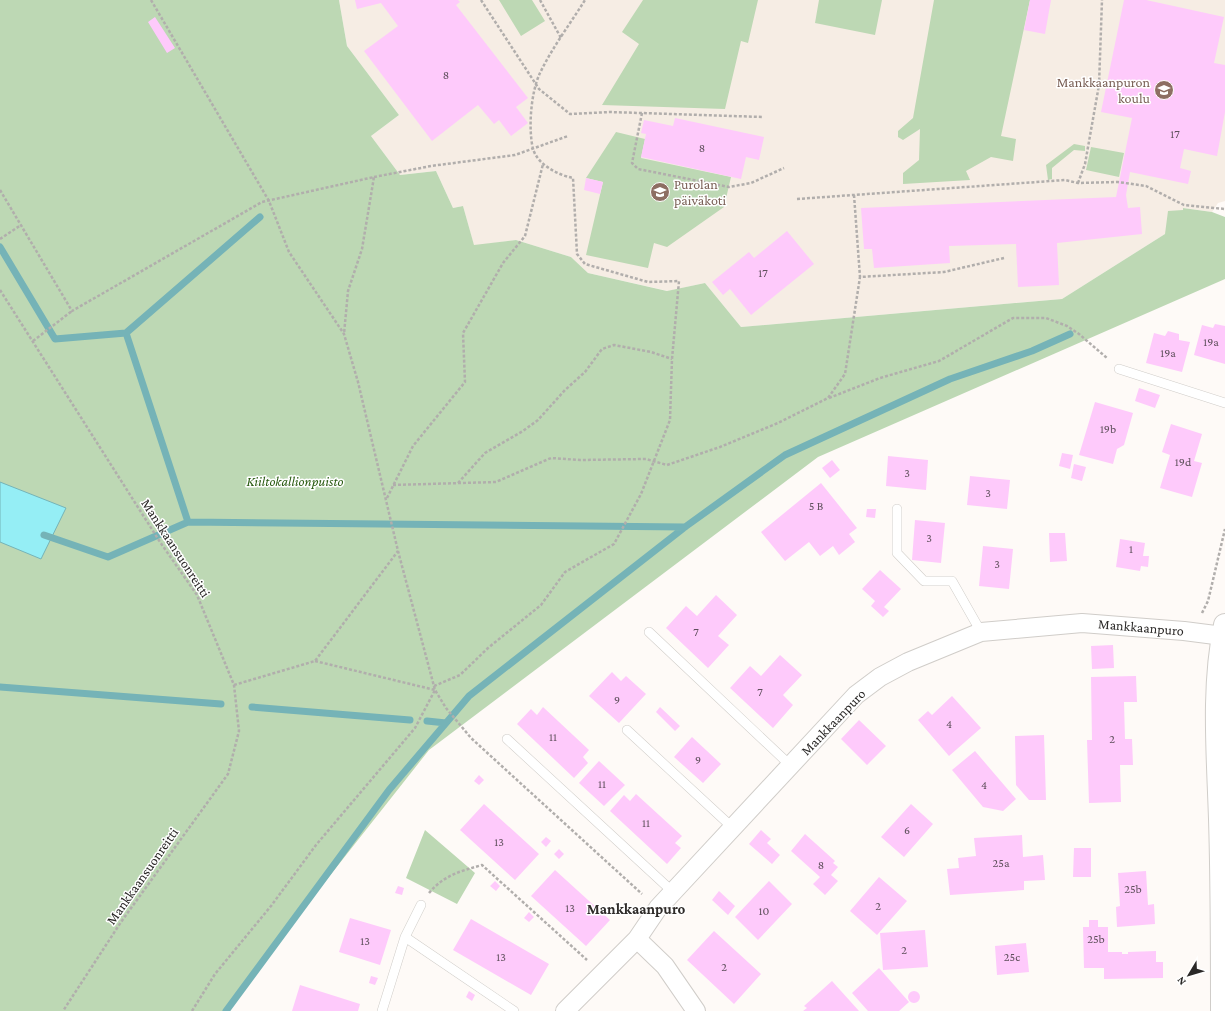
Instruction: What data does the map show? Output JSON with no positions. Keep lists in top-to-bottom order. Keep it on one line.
{"streets":{"street":["Mankkaanpuro"],"path":["Mankkaansuonreitti"]},"districts":["Mankkaanpuro"],"parks":["Kiiltokallionpuisto"],"places":{"school or university":["Mankkaanpuron koulu","Purolan päiväkoti"]},"house_numbers":["8","17","8","17","19a","19a","19b","19d","3","3","5 B","3","1","3","7","7","9","4","11","2","9","11","4","11","6","13","25a","8","25b","2","13","10","25b","13","2","13","25c","2"],"north":"bottom left"}
